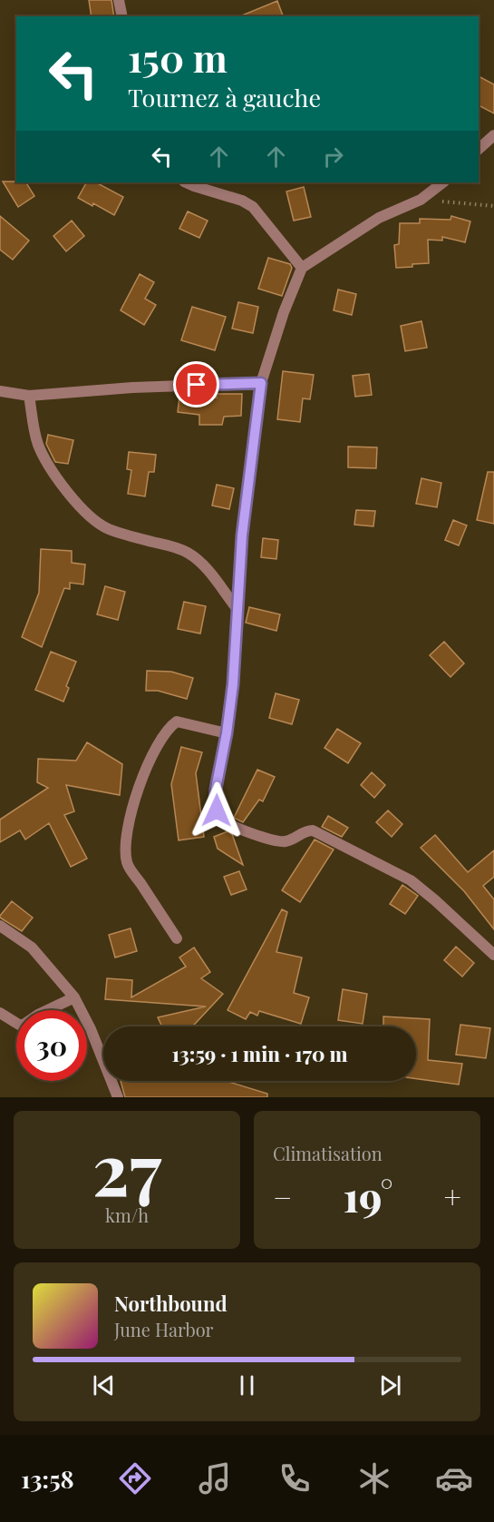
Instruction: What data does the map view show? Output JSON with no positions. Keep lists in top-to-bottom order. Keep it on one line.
{"page":{"turn":["150 m","Tournez à gauche"],"limit":"30","trip":"13:59 · 1 min · 170 m","tile":[["27","km/h"],"Climatisation"],"heat":["−","19°","+"],"song":["Northbound","June Harbor"],"tabs":"13:58"}}
